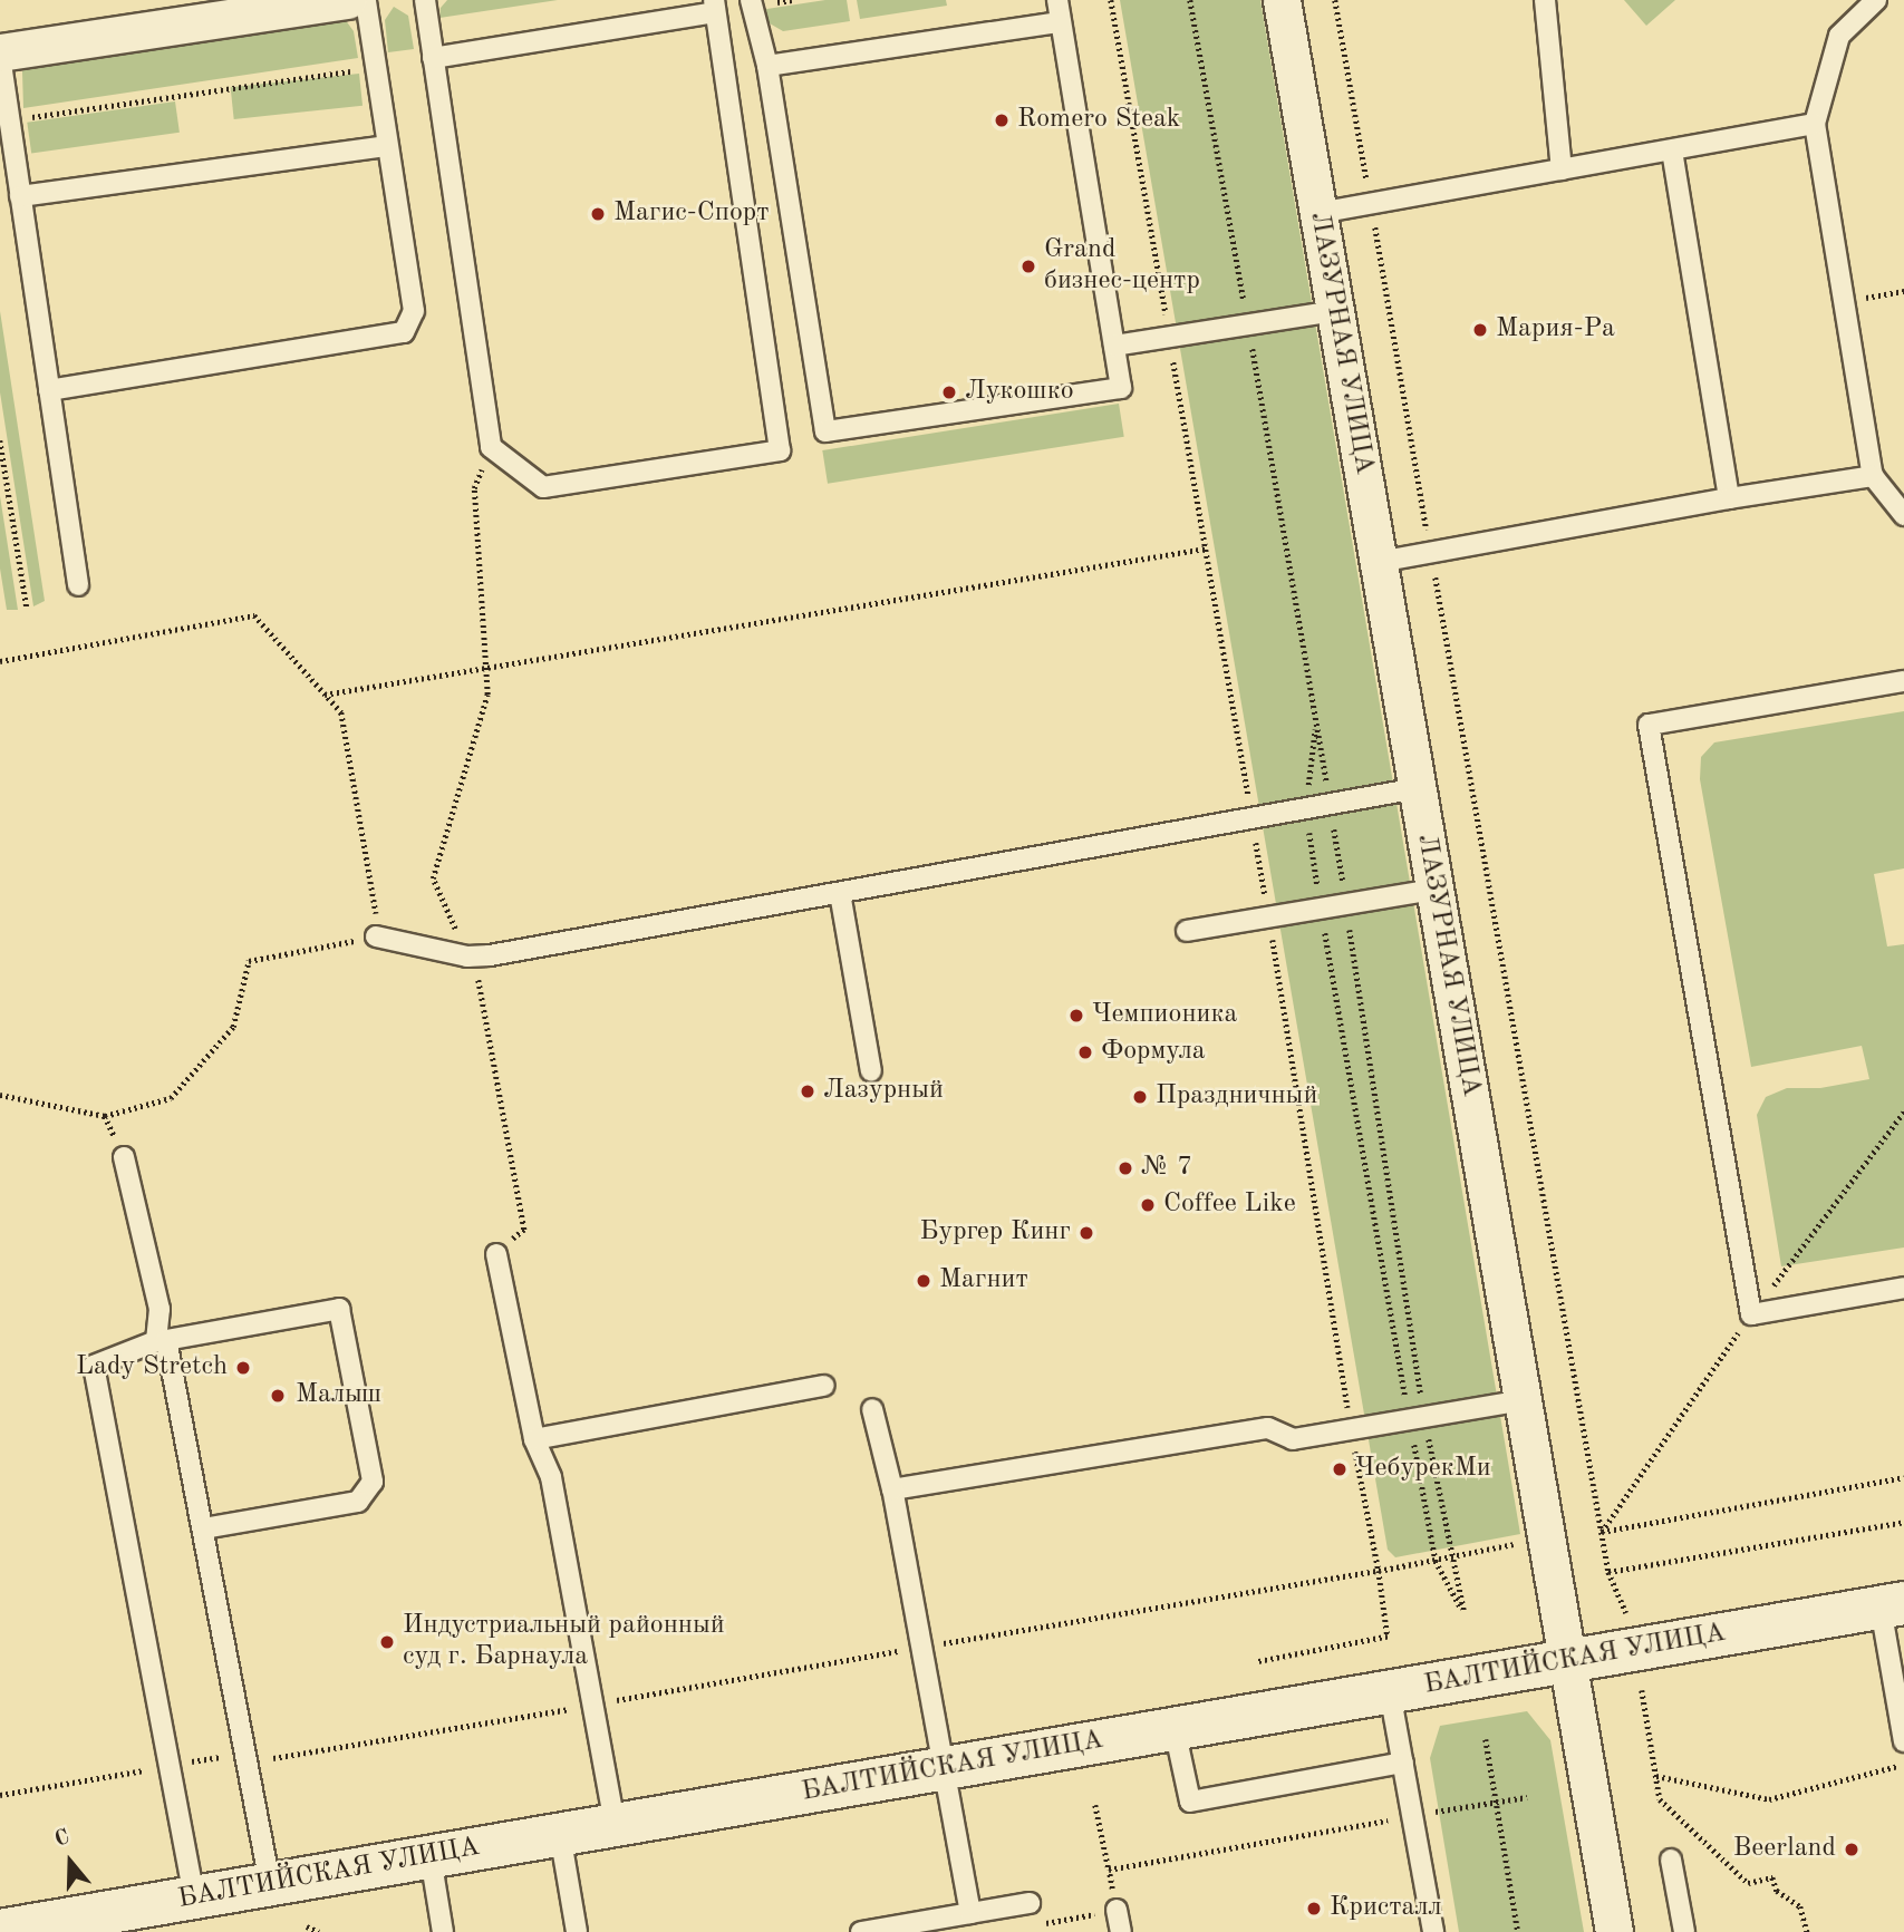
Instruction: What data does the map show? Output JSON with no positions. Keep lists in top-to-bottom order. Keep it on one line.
{"streets":{"main road":["БАЛТИЙСКАЯ УЛИЦА"],"street":["ЛАЗУРНАЯ УЛИЦА"]},"crossings":[["ЛАЗУРНАЯ УЛИЦА","БАЛТИЙСКАЯ УЛИЦА"]],"places":["Romero Steak","Магис-Спорт","Grand бизнес-центр","Мария-Ра","Лукошко","Чемпионика","Формула","Лазурный","Праздничный","№ 7","Coffee Like","Бургер Кинг","Магнит","Lady Stretch","Малыш","ЧебурекМи","Индустриальный районный суд г. Барнаула","Beerland","Кристалл"],"north":"top"}
